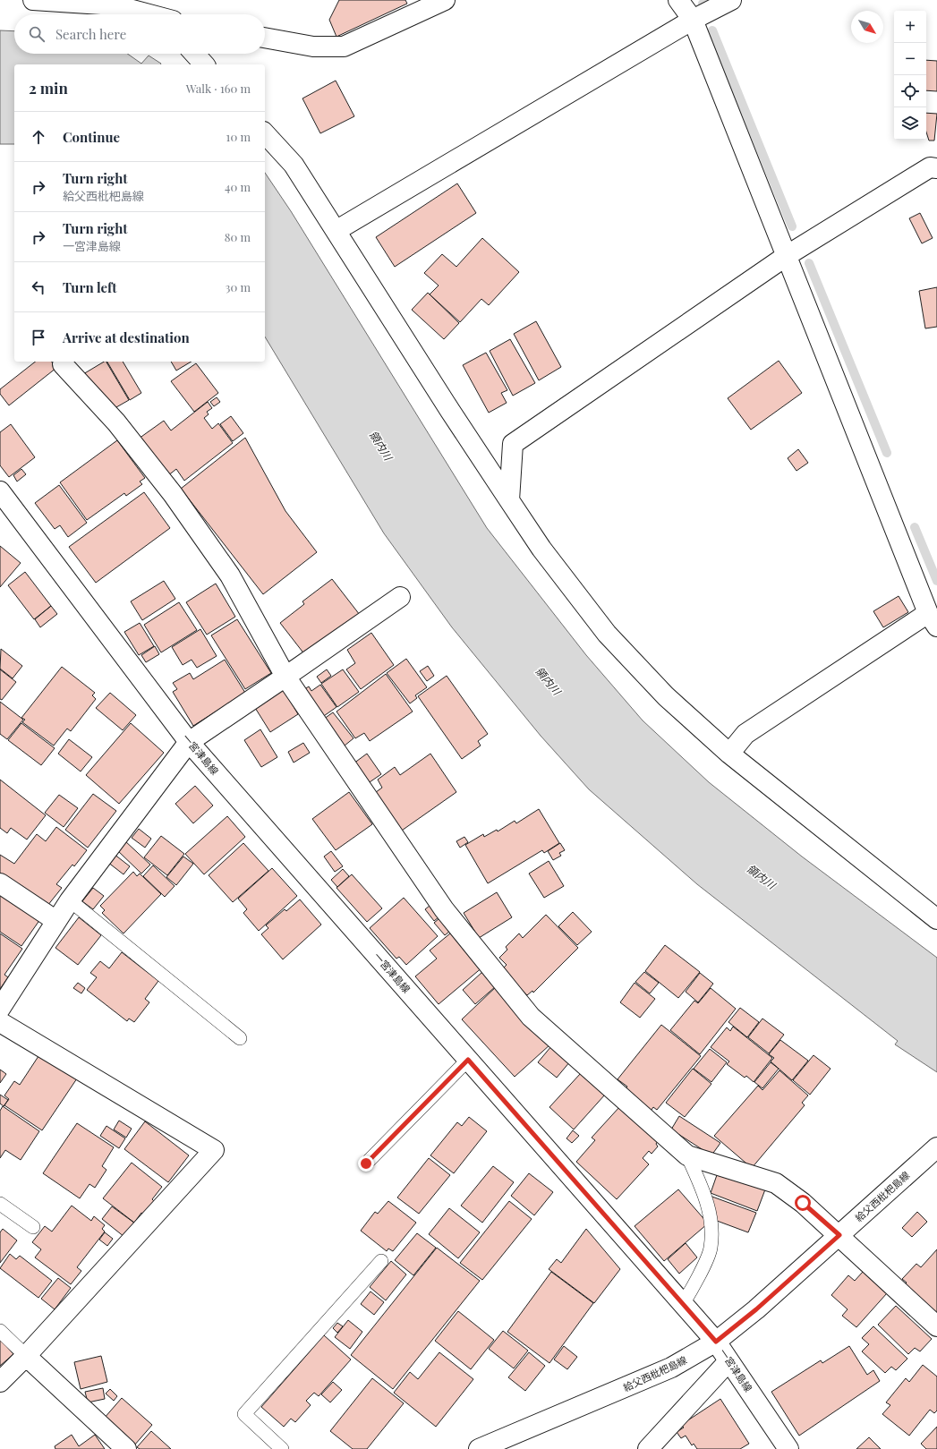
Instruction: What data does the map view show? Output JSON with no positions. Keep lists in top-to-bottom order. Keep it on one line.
{"streets":{"street":["一宮津島線","給父西枇杷島線"]},"crossings":[["一宮津島線","給父西枇杷島線"]],"water":["領内川"],"north":"bottom right","page":{"map_buttons":["+","−"],"search":"Search here","heading":["2 min","Walk · 160 m"],"list":[["Continue","10 m"],["Turn right","給父西枇杷島線","40 m"],["Turn right","一宮津島線","80 m"],["Turn left","30 m"],"Arrive at destination"]}}
